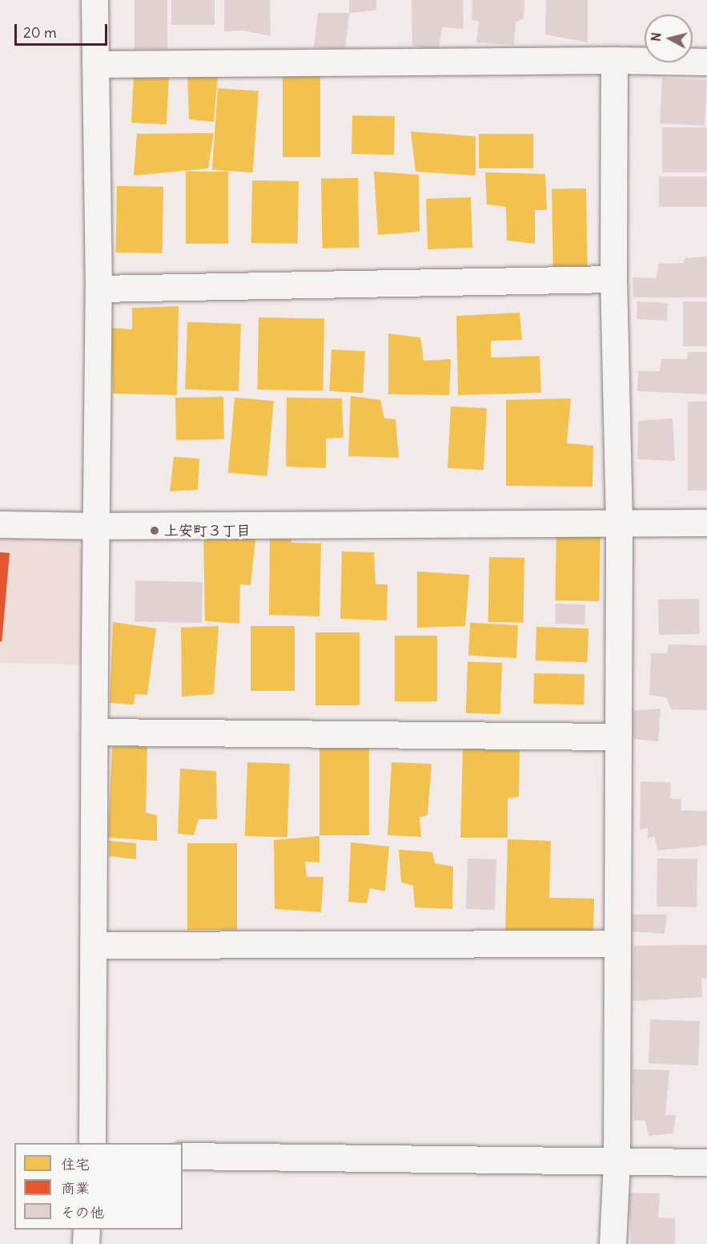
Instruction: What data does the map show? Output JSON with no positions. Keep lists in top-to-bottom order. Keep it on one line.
{"places":["上安町３丁目"],"legend":["住宅","商業","その他"],"scale_bar":"20 m","north":"left"}
